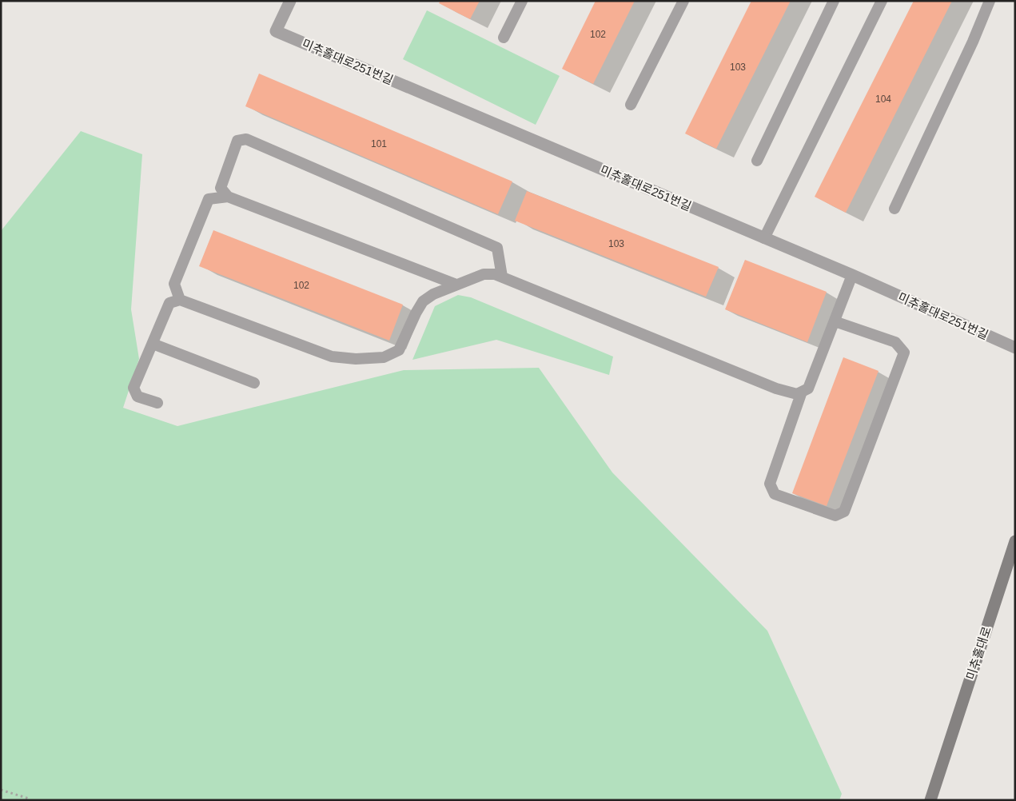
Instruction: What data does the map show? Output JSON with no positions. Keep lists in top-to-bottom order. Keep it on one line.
{"streets":{"main road":["미추홀대로"],"street":["미추홀대로251번길"]},"house_numbers":["102","103","104","101","103","102"]}
